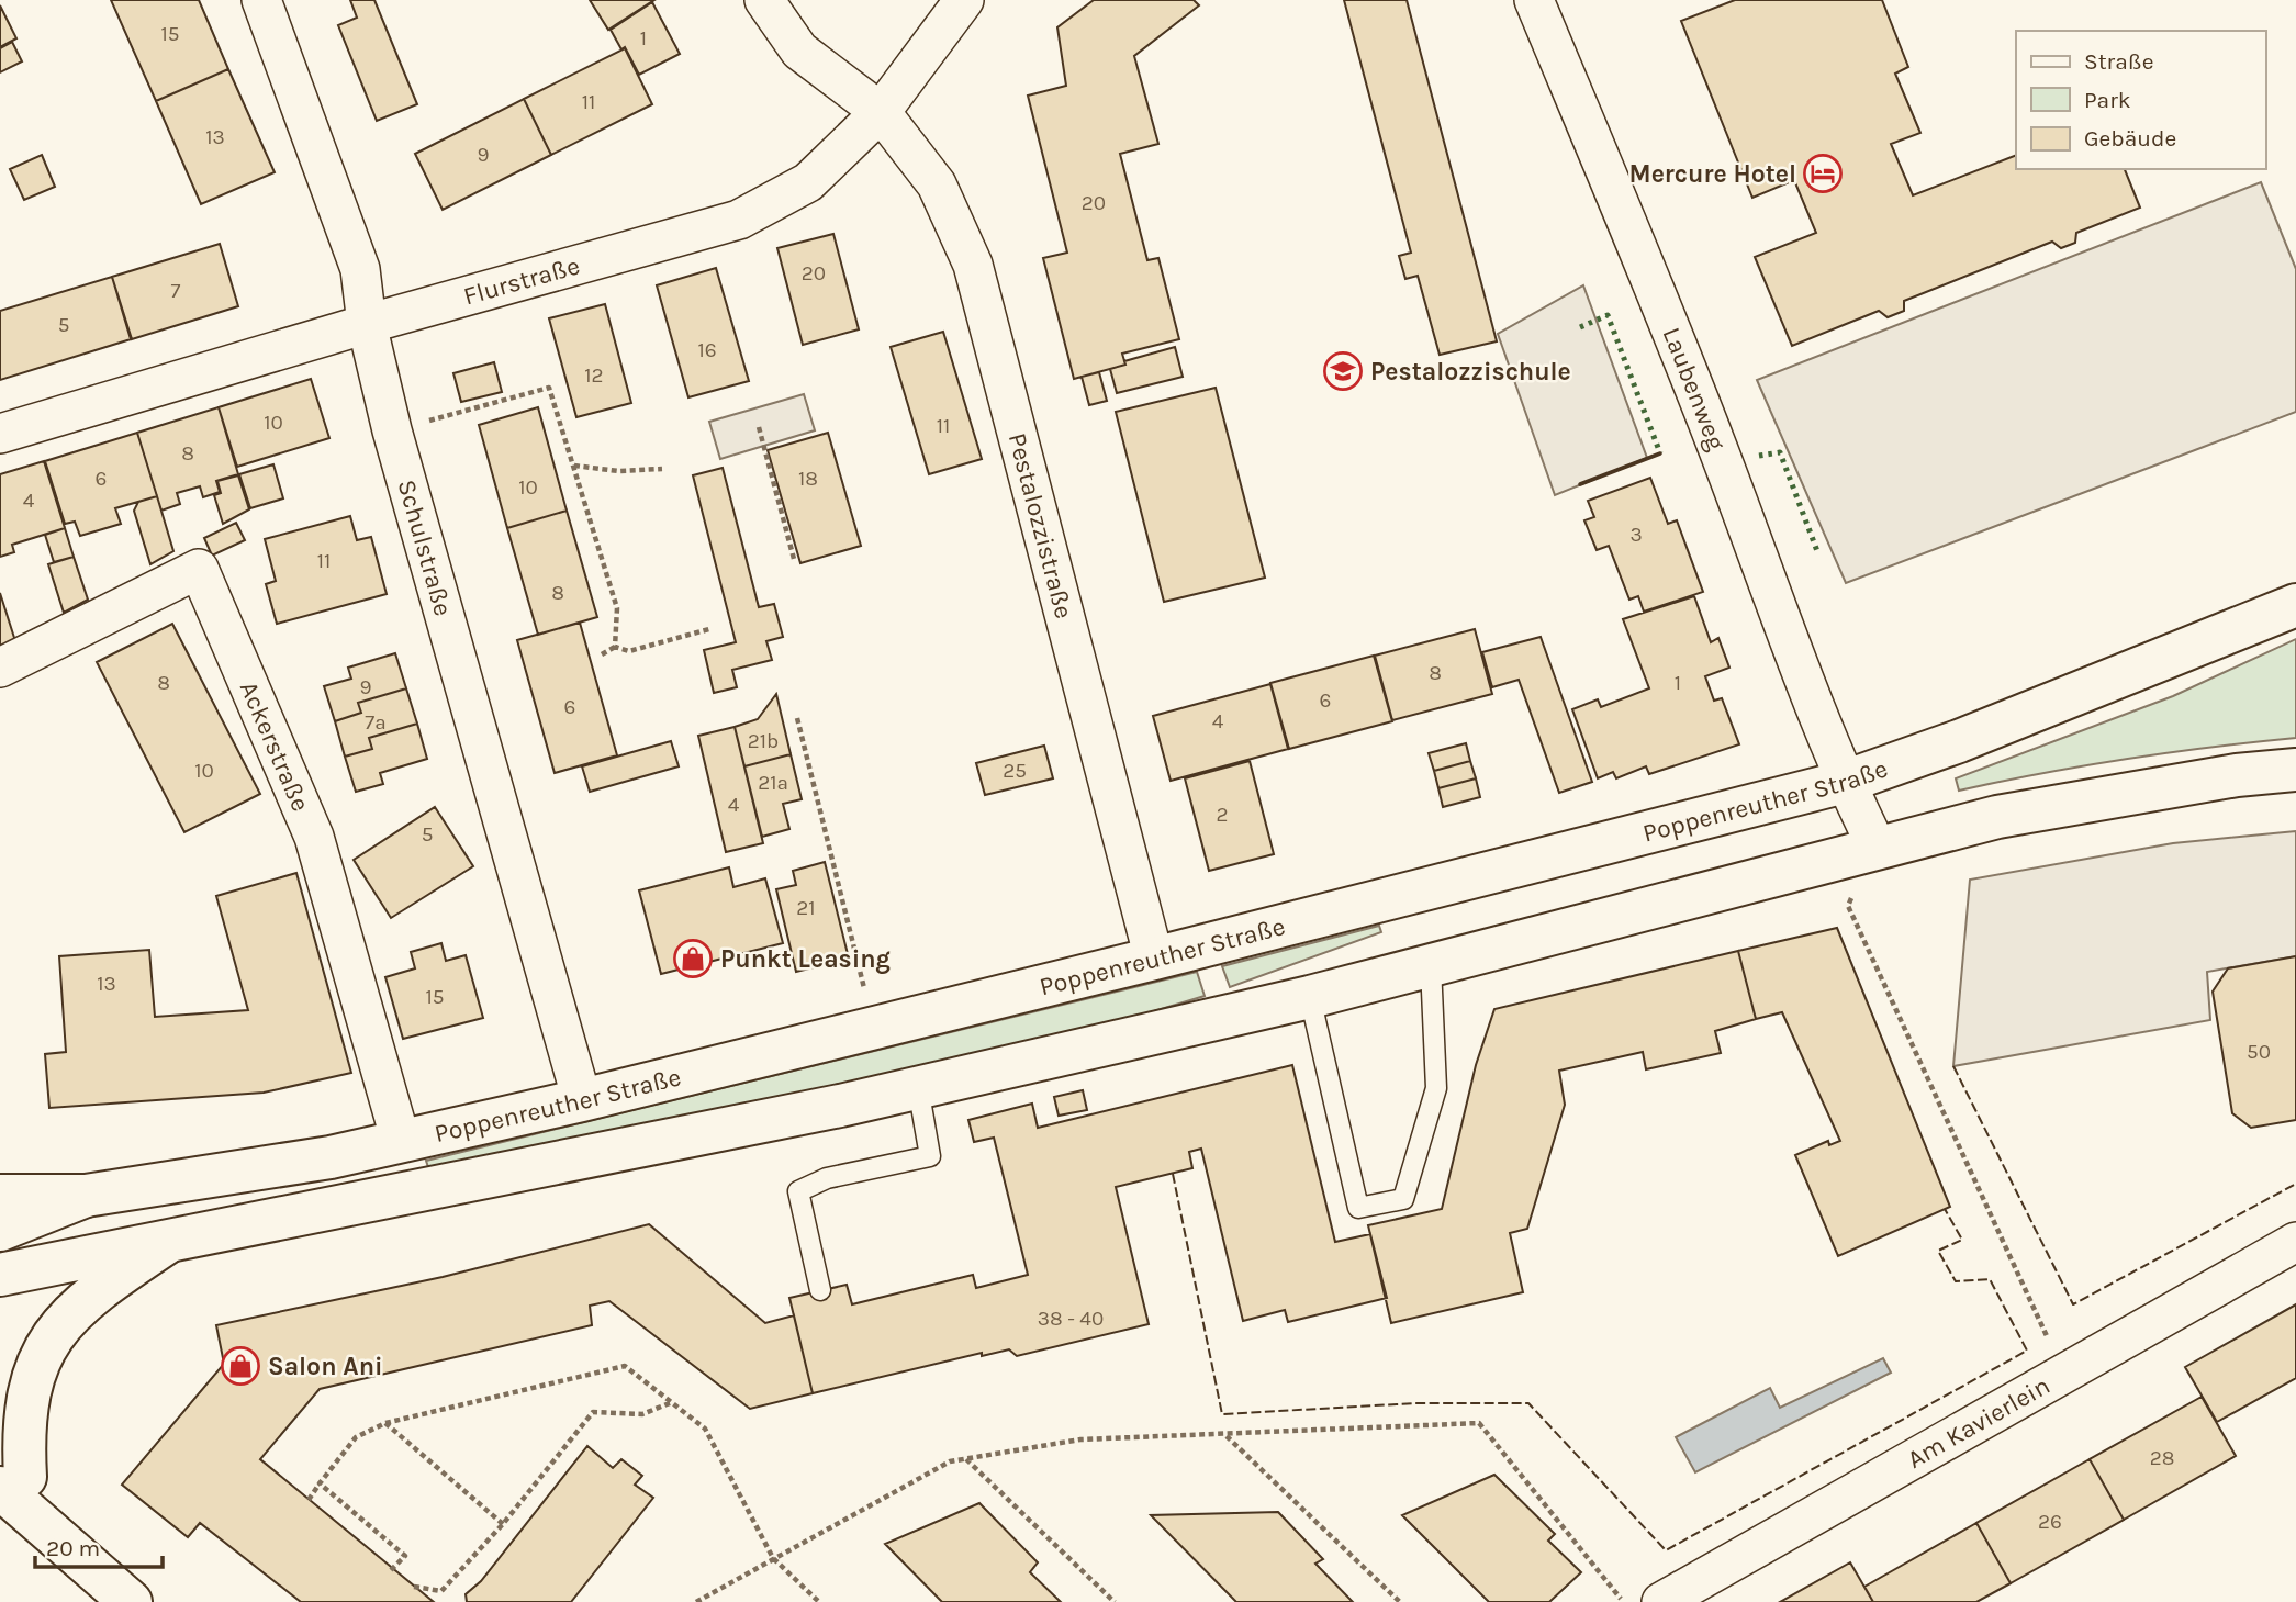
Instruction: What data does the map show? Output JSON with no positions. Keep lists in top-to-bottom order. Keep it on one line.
{"streets":{"main road":["Poppenreuther Straße"],"street":["Flurstraße","Laubenweg","Pestalozzistraße","Schulstraße","Ackerstraße","Am Kavierlein"]},"crossings":[["Flurstraße","Pestalozzistraße"],["Flurstraße","Schulstraße"],["Laubenweg","Poppenreuther Straße"],["Pestalozzistraße","Poppenreuther Straße"],["Schulstraße","Poppenreuther Straße"],["Ackerstraße","Poppenreuther Straße"]],"places":{"hotel":["Mercure Hotel"],"school or university":["Pestalozzischule"],"shop":["Punkt Leasing","Salon Ani"]},"house_numbers":["15","1","11","13","9","20","20","7","5","16","12","10","11","8","6","18","10","4","3","11","8","8","8","1","9","6","6","4","7a","21b","10","25","21a","4","2","5","21","13","15","50","38 - 40","28","26"],"legend":["Straße","Park","Gebäude"],"scale_bar":"20 m"}
